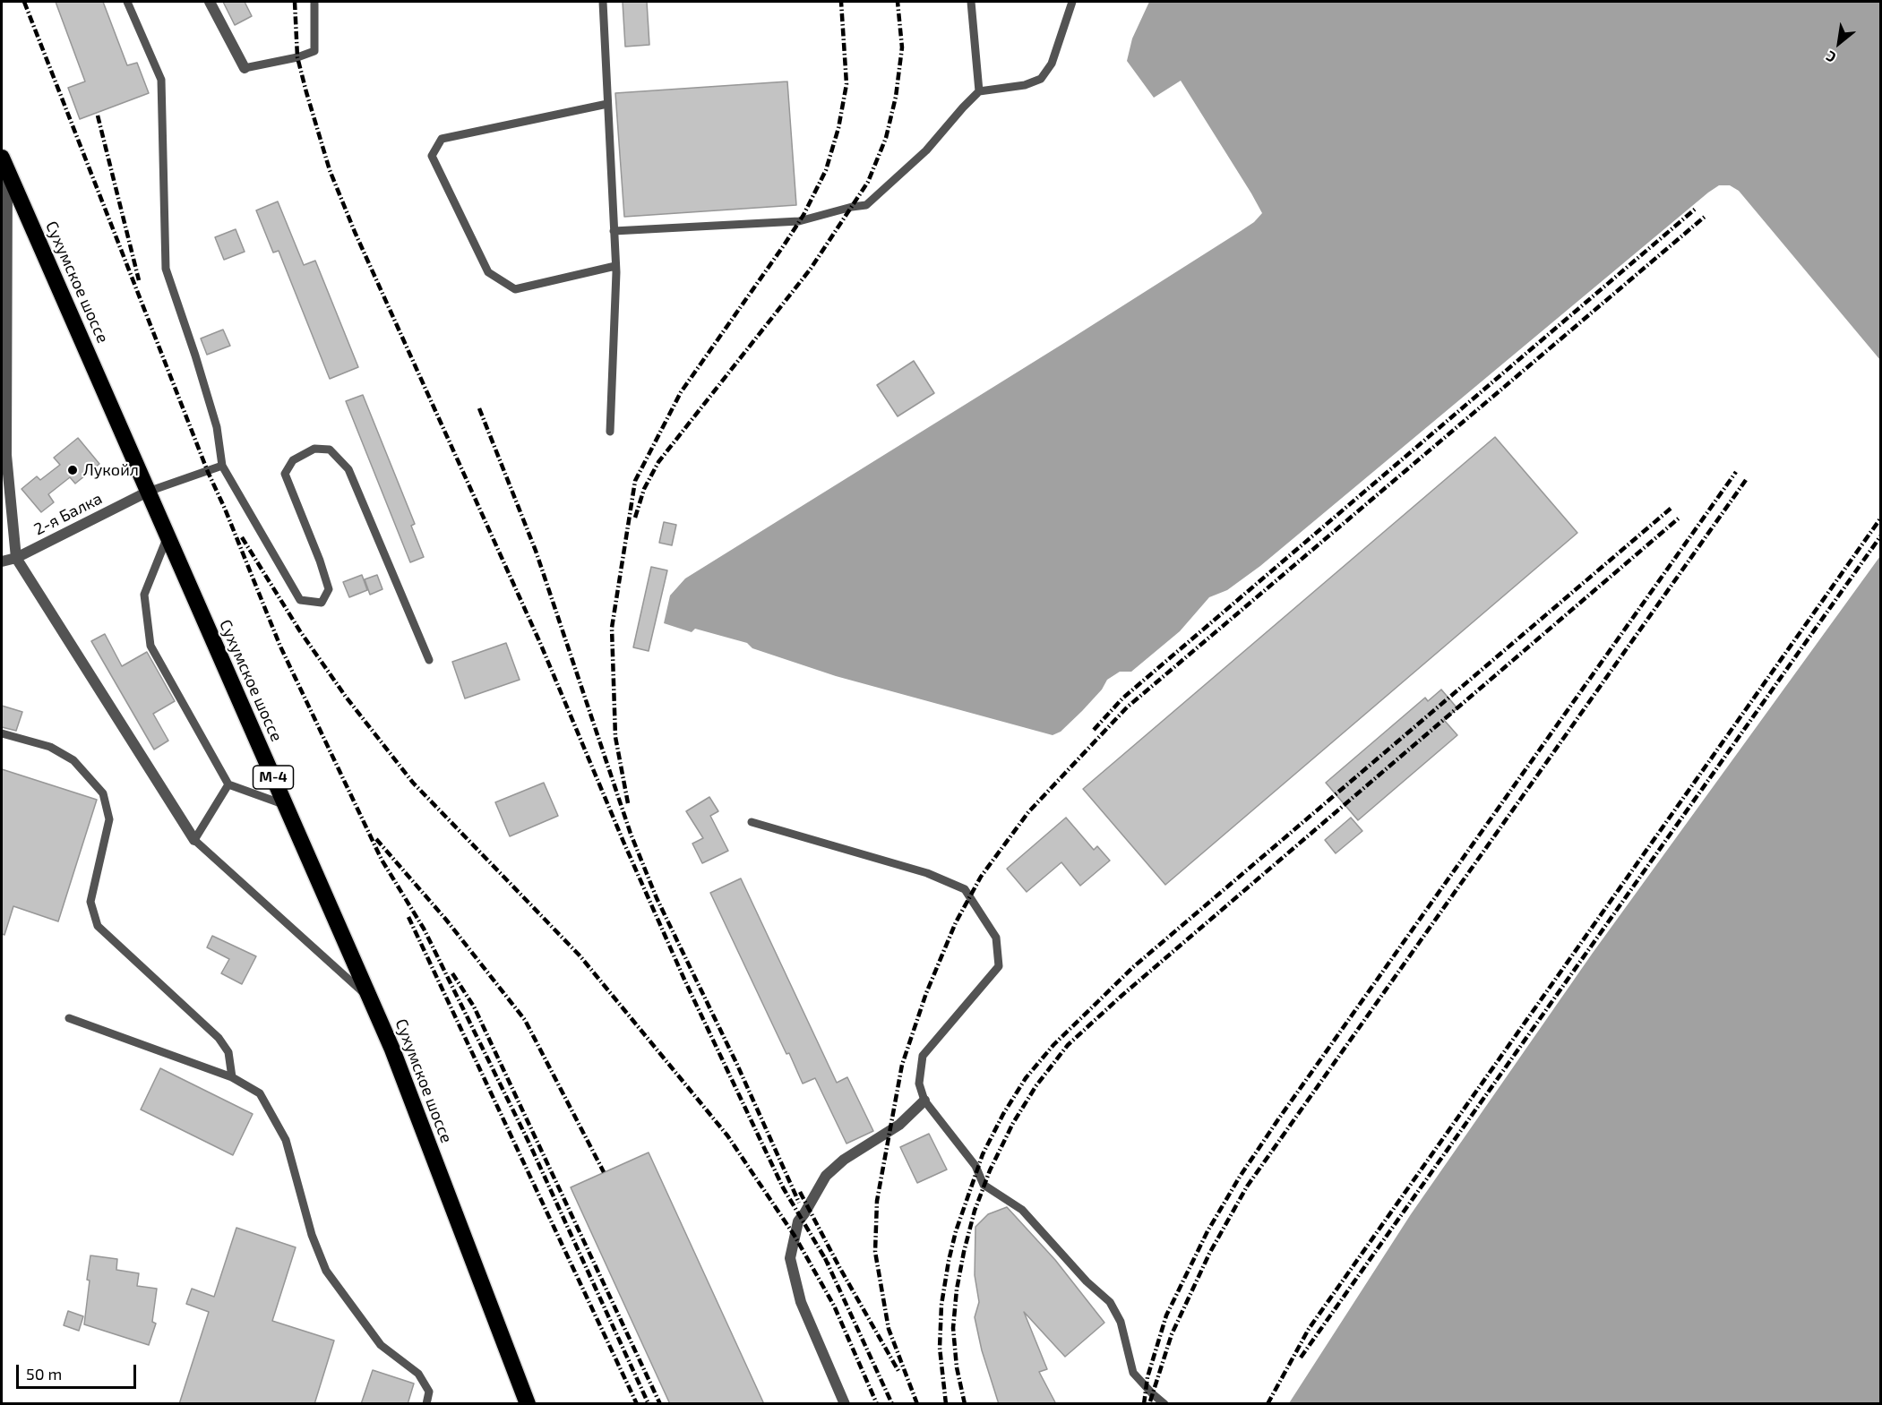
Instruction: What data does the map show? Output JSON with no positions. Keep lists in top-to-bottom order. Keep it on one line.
{"streets":{"highway":["Сухумское шоссе","М-4"],"street":["2-я Балка"]},"crossings":[["Сухумское шоссе","2-я Балка"]],"places":["Лукойл"],"scale_bar":"50 m","north":"bottom left"}
